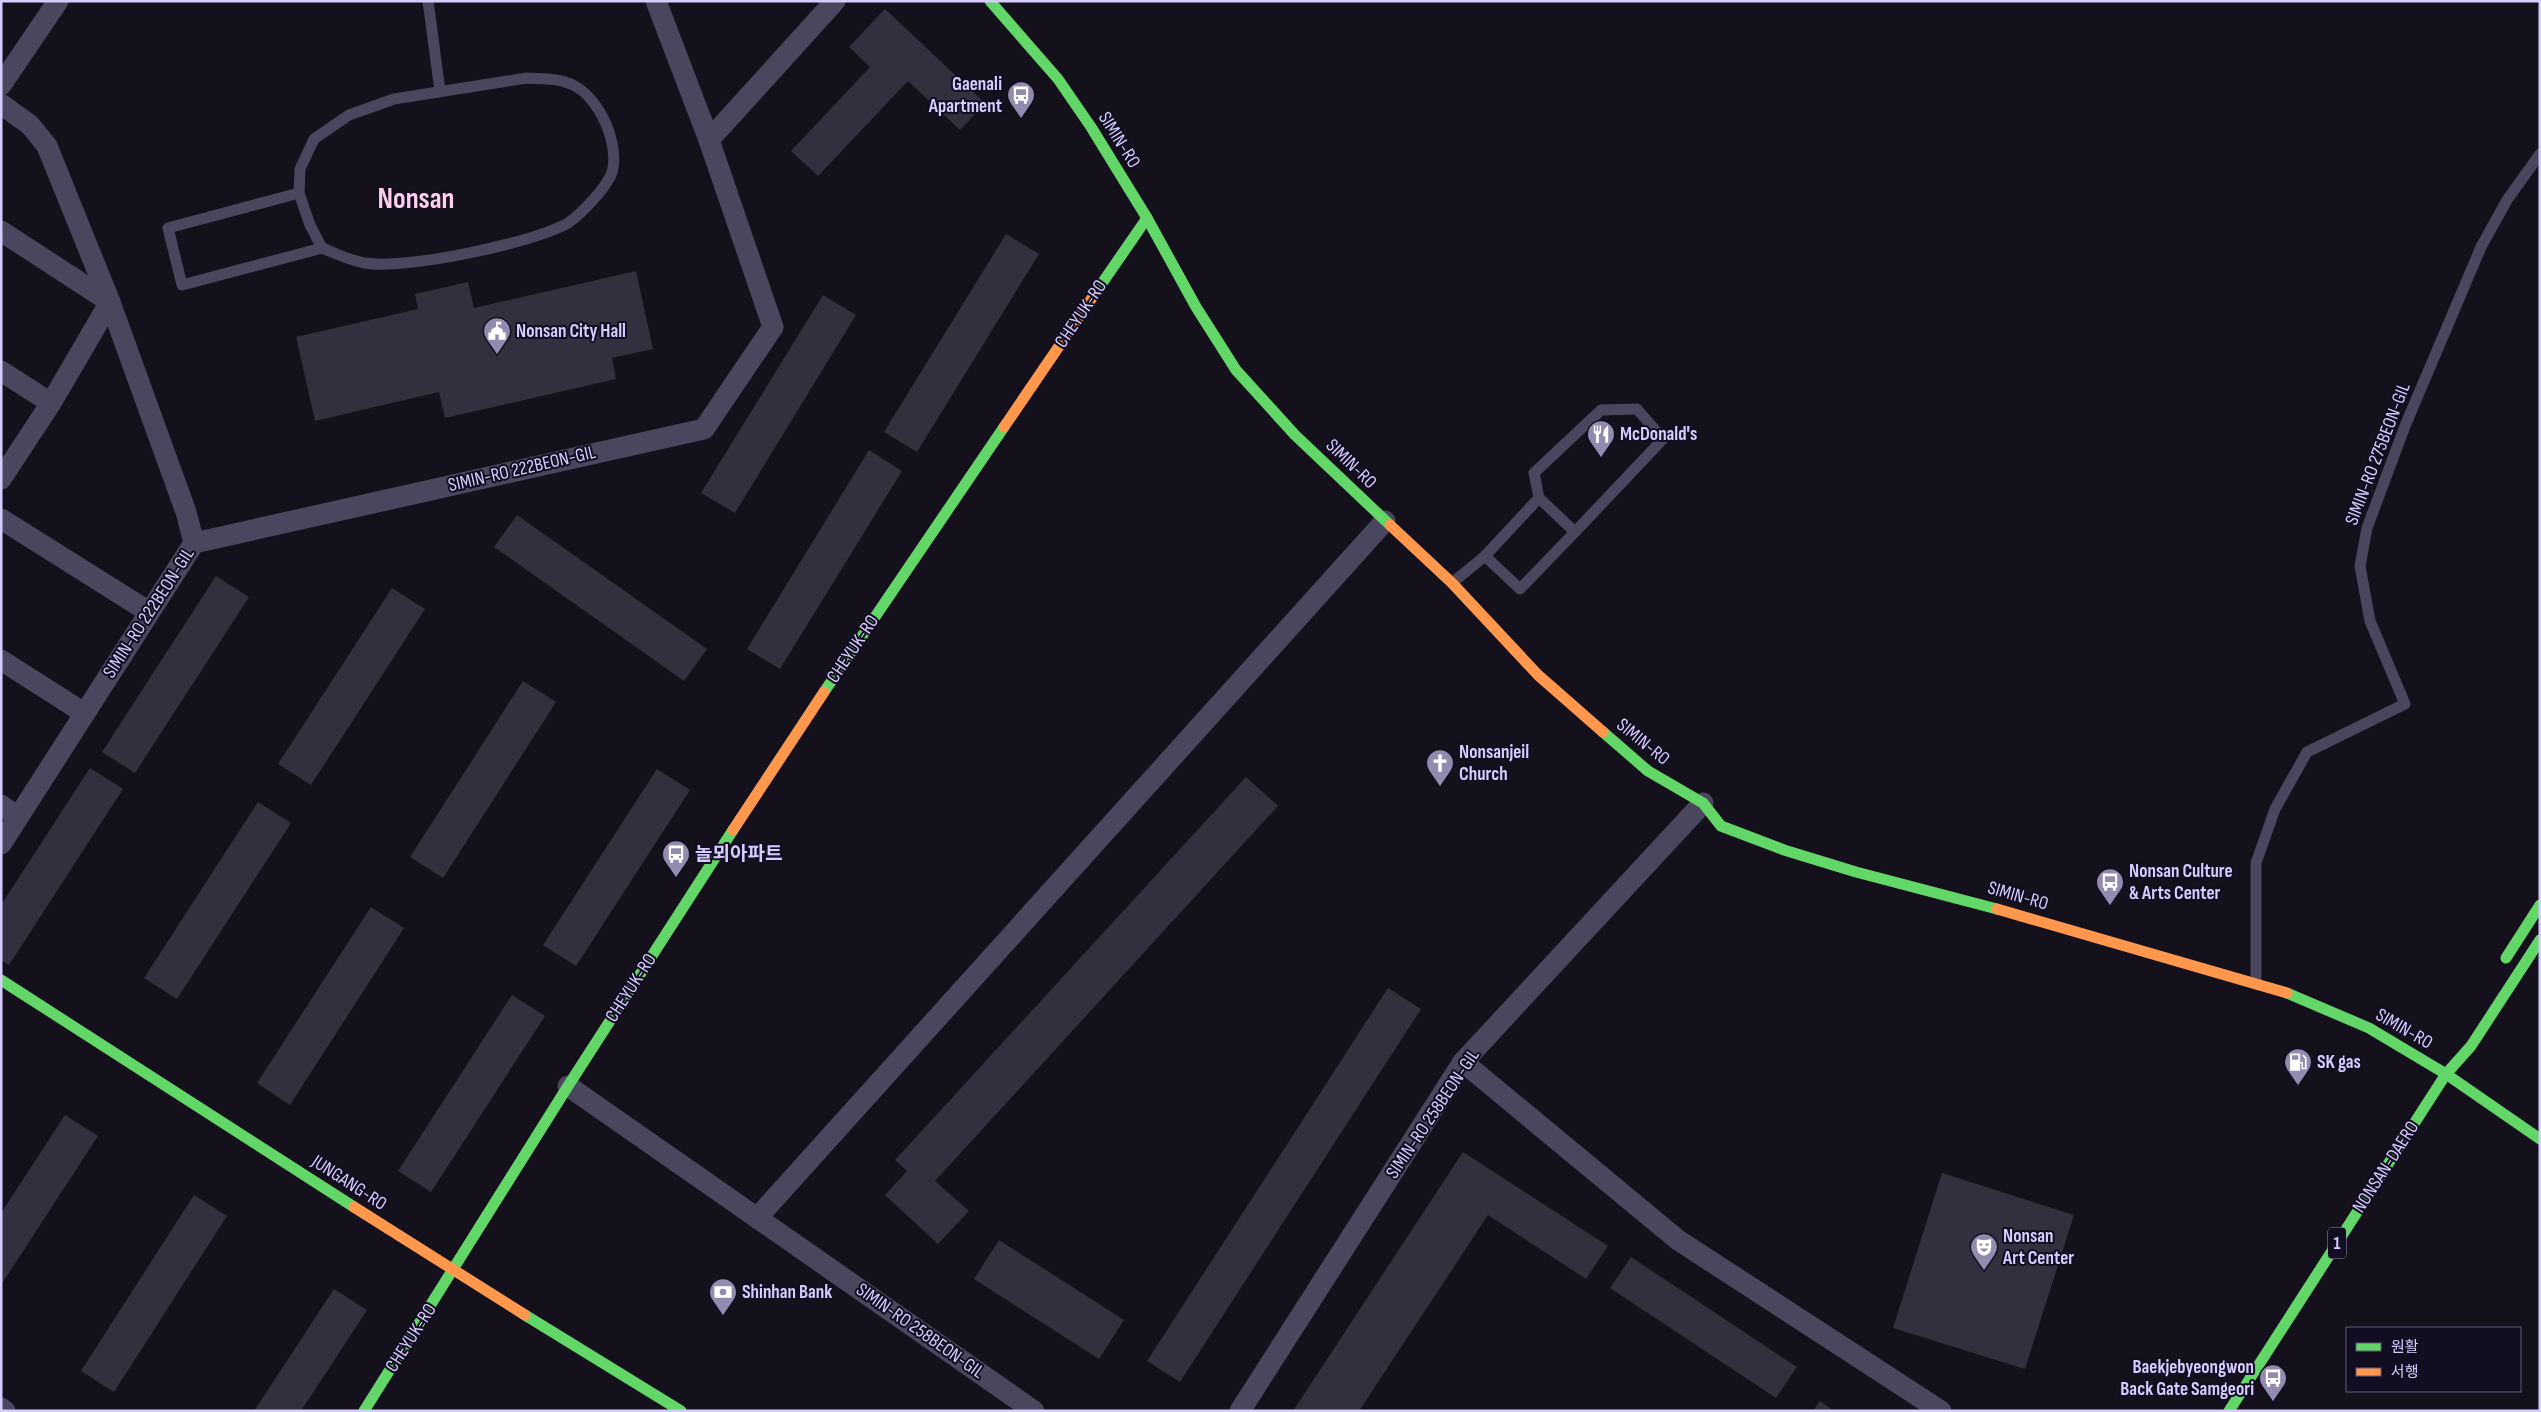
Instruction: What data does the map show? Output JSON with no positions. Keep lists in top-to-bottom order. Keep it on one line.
{"streets":{"street":["SIMIN-RO","CHEYUK-RO","SIMIN-RO 222BEON-GIL","SIMIN-RO 258BEON-GIL","NONSAN-DAERO","JUNGANG-RO","1"],"lane":["SIMIN-RO 275BEON-GIL"]},"crossings":[["SIMIN-RO","CHEYUK-RO"],["SIMIN-RO","SIMIN-RO 275BEON-GIL"],["SIMIN-RO","SIMIN-RO 258BEON-GIL"],["SIMIN-RO","NONSAN-DAERO"],["CHEYUK-RO","JUNGANG-RO"]],"districts":["Nonsan"],"places":{"bus stop":["Gaenali Apartment","놀뫼아파트","Nonsan Culture & Arts Center","Baekjebyeongwon Back Gate Samgeori"],"public building":["Nonsan City Hall"],"restaurant":["McDonald's"],"church":["Nonsanjeil Church"],"fuel station":["SK gas"],"theatre":["Nonsan Art Center"],"bank":["Shinhan Bank"]},"legend":["원활","서행"]}
